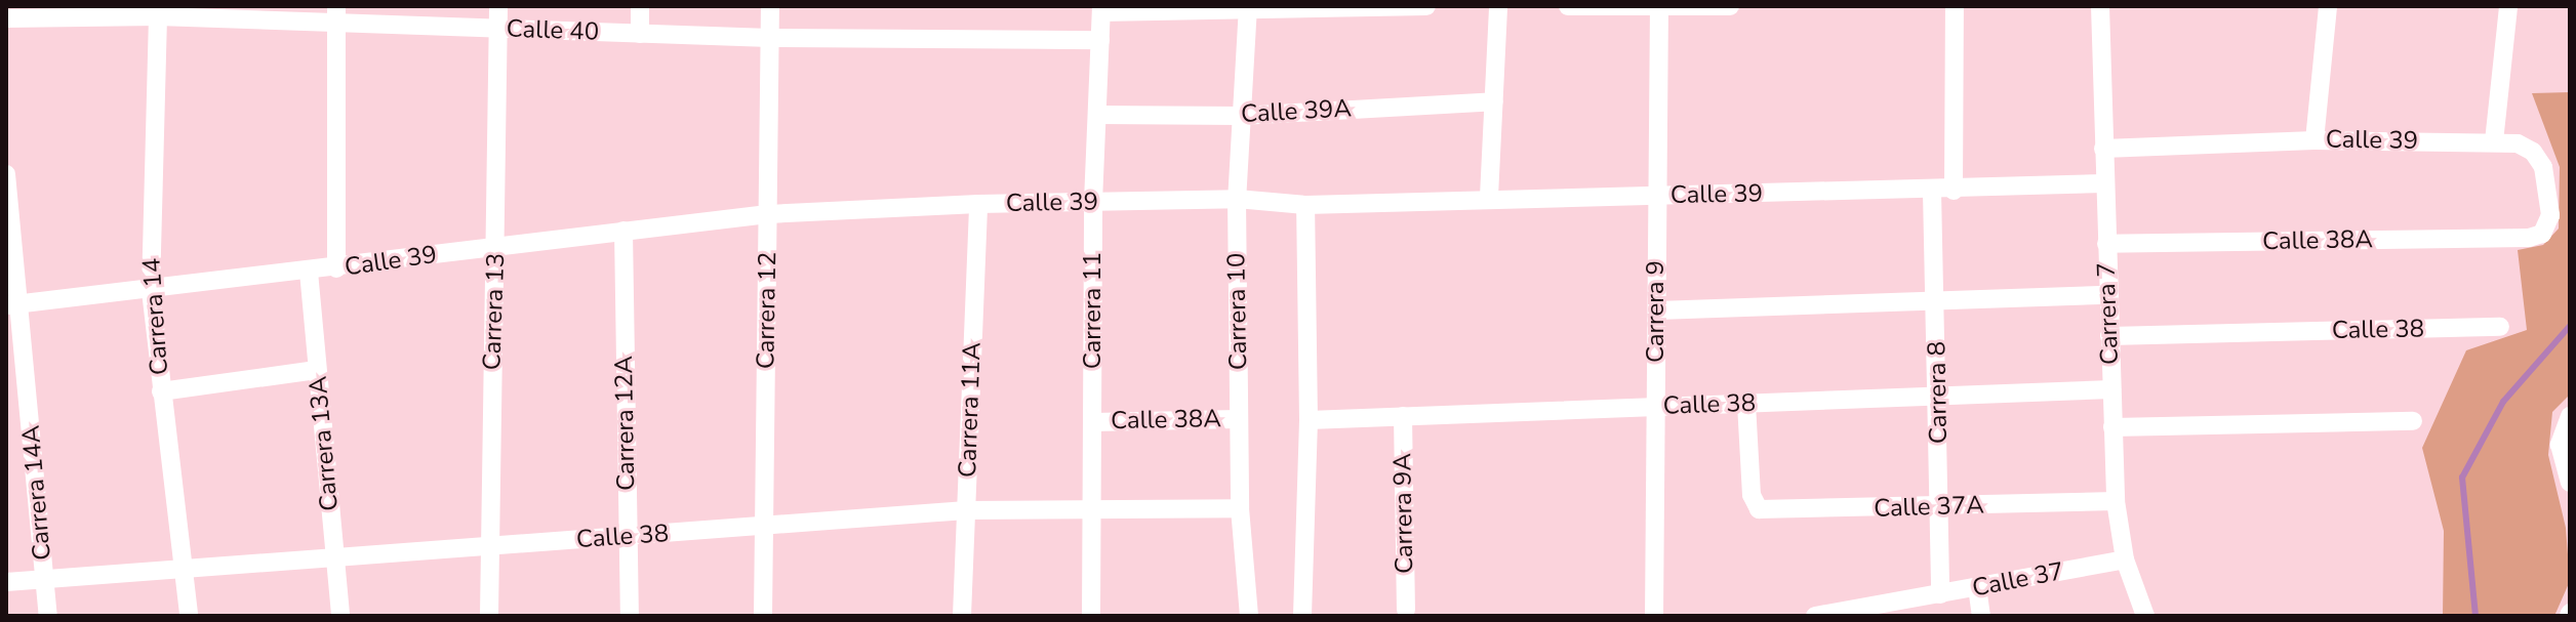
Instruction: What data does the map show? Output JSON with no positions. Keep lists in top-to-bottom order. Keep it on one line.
{"streets":{"street":["Calle 40","Calle 39A","Calle 39","Calle 38A","Carrera 12","Carrera 11","Carrera 13","Carrera 10","Carrera 9","Carrera 7","Carrera 14","Calle 38","Carrera 8","Carrera 11A","Carrera 12A","Carrera 13A","Carrera 14A","Calle 37A","Carrera 9A","Calle 37"]},"crossings":[["Calle 40","Carrera 12"],["Calle 40","Carrera 11"],["Calle 40","Carrera 13"],["Calle 40","Carrera 14"],["Calle 39A","Carrera 11"],["Calle 39A","Carrera 10"],["Calle 39","Calle 38A"],["Calle 39","Carrera 12"],["Calle 39","Carrera 11"],["Calle 39","Carrera 13"],["Calle 39","Carrera 10"],["Calle 39","Carrera 9"],["Calle 39","Carrera 7"],["Calle 39","Carrera 14"],["Calle 39","Carrera 8"],["Calle 39","Carrera 11A"],["Calle 39","Carrera 12A"],["Calle 39","Carrera 13A"],["Calle 39","Carrera 14A"],["Calle 38A","Carrera 11"],["Calle 38A","Carrera 10"],["Calle 38A","Carrera 7"],["Carrera 12","Calle 38"],["Carrera 11","Calle 38"],["Carrera 13","Calle 38"],["Carrera 10","Calle 38"],["Carrera 9","Calle 38"],["Carrera 7","Calle 38"],["Carrera 7","Calle 37A"],["Carrera 7","Calle 37"],["Carrera 14","Calle 38"],["Calle 38","Carrera 8"],["Calle 38","Carrera 11A"],["Calle 38","Carrera 12A"],["Calle 38","Carrera 13A"],["Calle 38","Carrera 14A"],["Calle 38","Calle 37A"],["Calle 38","Carrera 9A"],["Carrera 8","Calle 37A"],["Carrera 8","Calle 37"]]}
